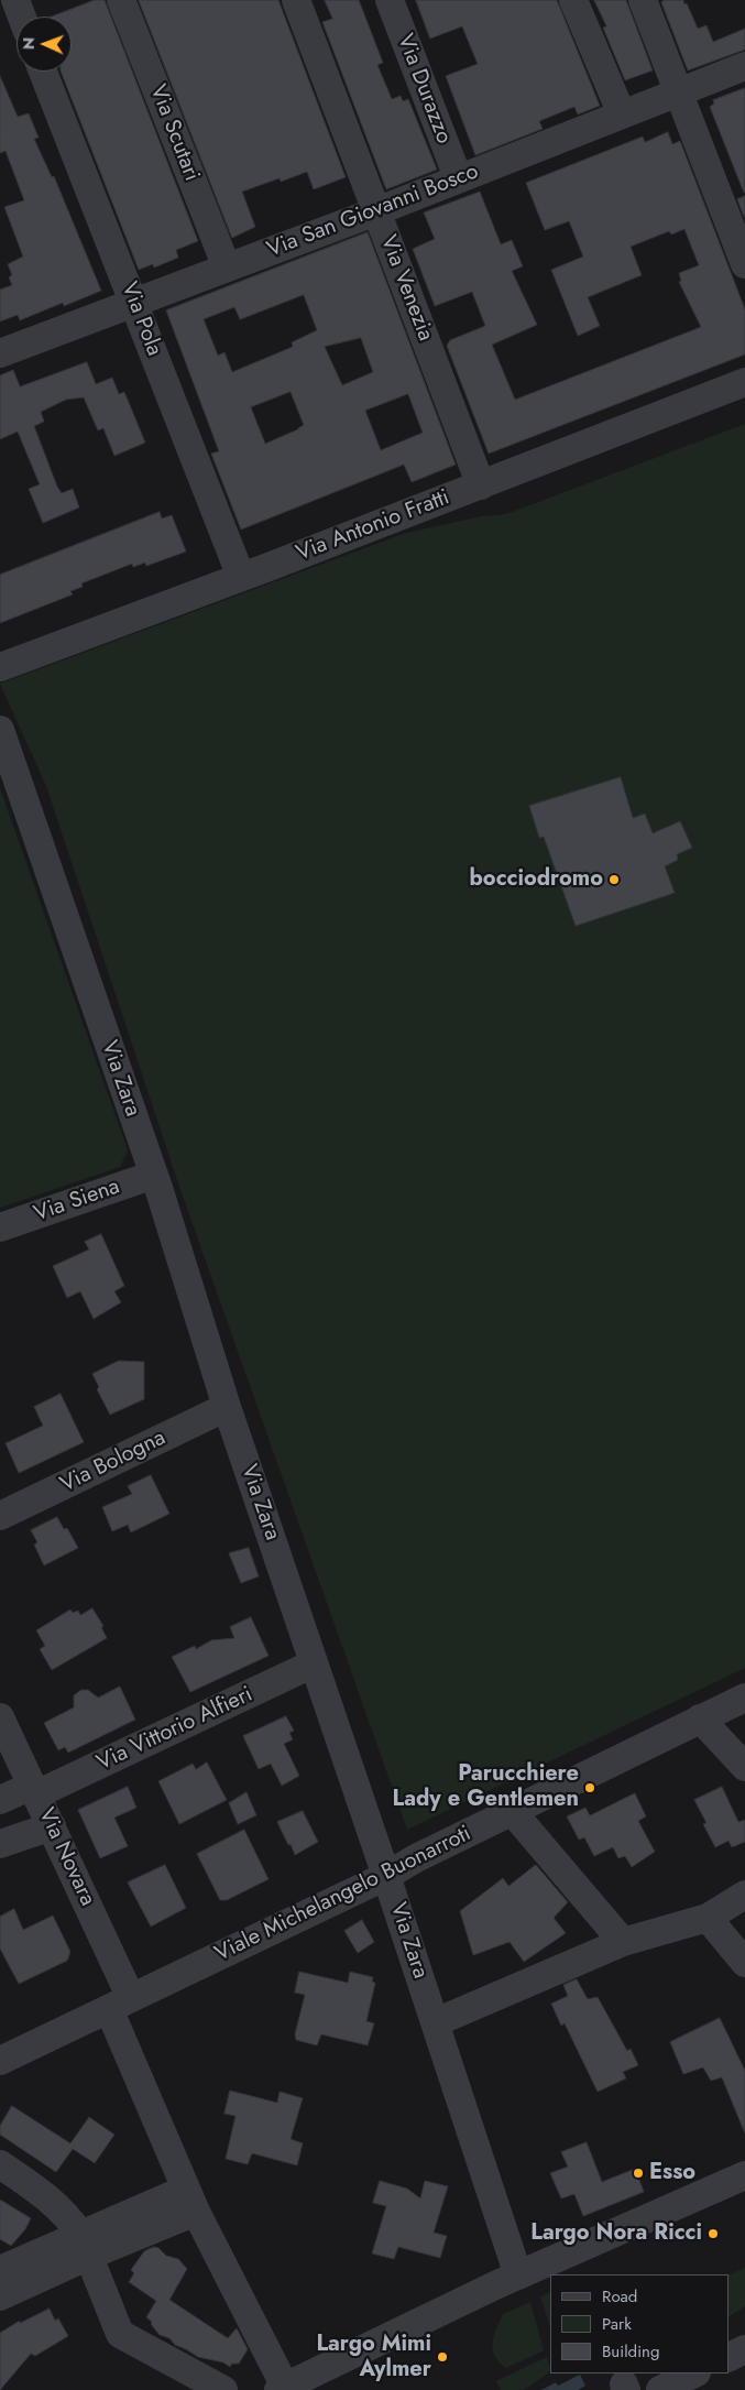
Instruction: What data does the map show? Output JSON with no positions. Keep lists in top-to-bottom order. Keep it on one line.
{"streets":{"street":["Via Durazzo","Via Scutari","Via San Giovanni Bosco","Via Venezia","Via Pola","Via Antonio Fratti","Via Zara","Via Siena","Via Bologna","Via Vittorio Alfieri","Via Novara","Viale Michelangelo Buonarroti"]},"crossings":[["Via Durazzo","Via San Giovanni Bosco"],["Via Scutari","Via San Giovanni Bosco"],["Via San Giovanni Bosco","Via Venezia"],["Via San Giovanni Bosco","Via Pola"],["Via Venezia","Via Antonio Fratti"],["Via Pola","Via Antonio Fratti"],["Via Zara","Via Siena"],["Via Zara","Via Bologna"],["Via Zara","Via Vittorio Alfieri"],["Via Zara","Viale Michelangelo Buonarroti"],["Via Vittorio Alfieri","Via Novara"],["Via Novara","Viale Michelangelo Buonarroti"]],"places":["bocciodromo","Parucchiere Lady e Gentlemen","Esso","Largo Nora Ricci","Largo Mimi Aylmer"],"legend":["Road","Park","Building"],"north":"left"}
